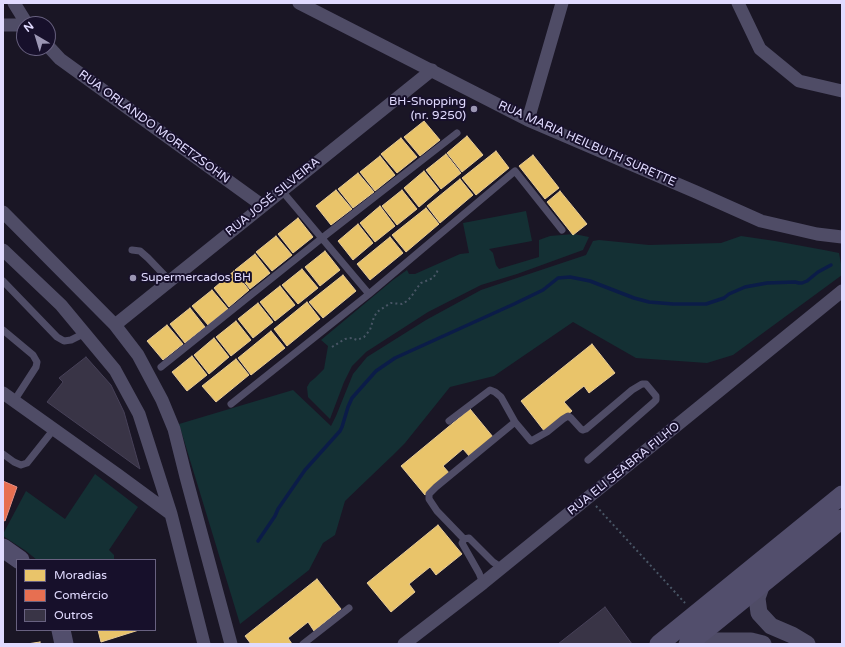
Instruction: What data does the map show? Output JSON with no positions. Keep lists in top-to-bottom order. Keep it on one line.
{"streets":{"street":["RUA ORLANDO MORETZSOHN","RUA MARIA HEILBUTH SURETTE","RUA JOSÉ SILVEIRA","RUA ELI SEABRA FILHO"]},"crossings":[["RUA ORLANDO MORETZSOHN","RUA JOSÉ SILVEIRA"],["RUA MARIA HEILBUTH SURETTE","RUA JOSÉ SILVEIRA"]],"places":["BH-Shopping (nr. 9250)","Supermercados BH"],"legend":["Moradias","Comércio","Outros"],"north":"top left"}
